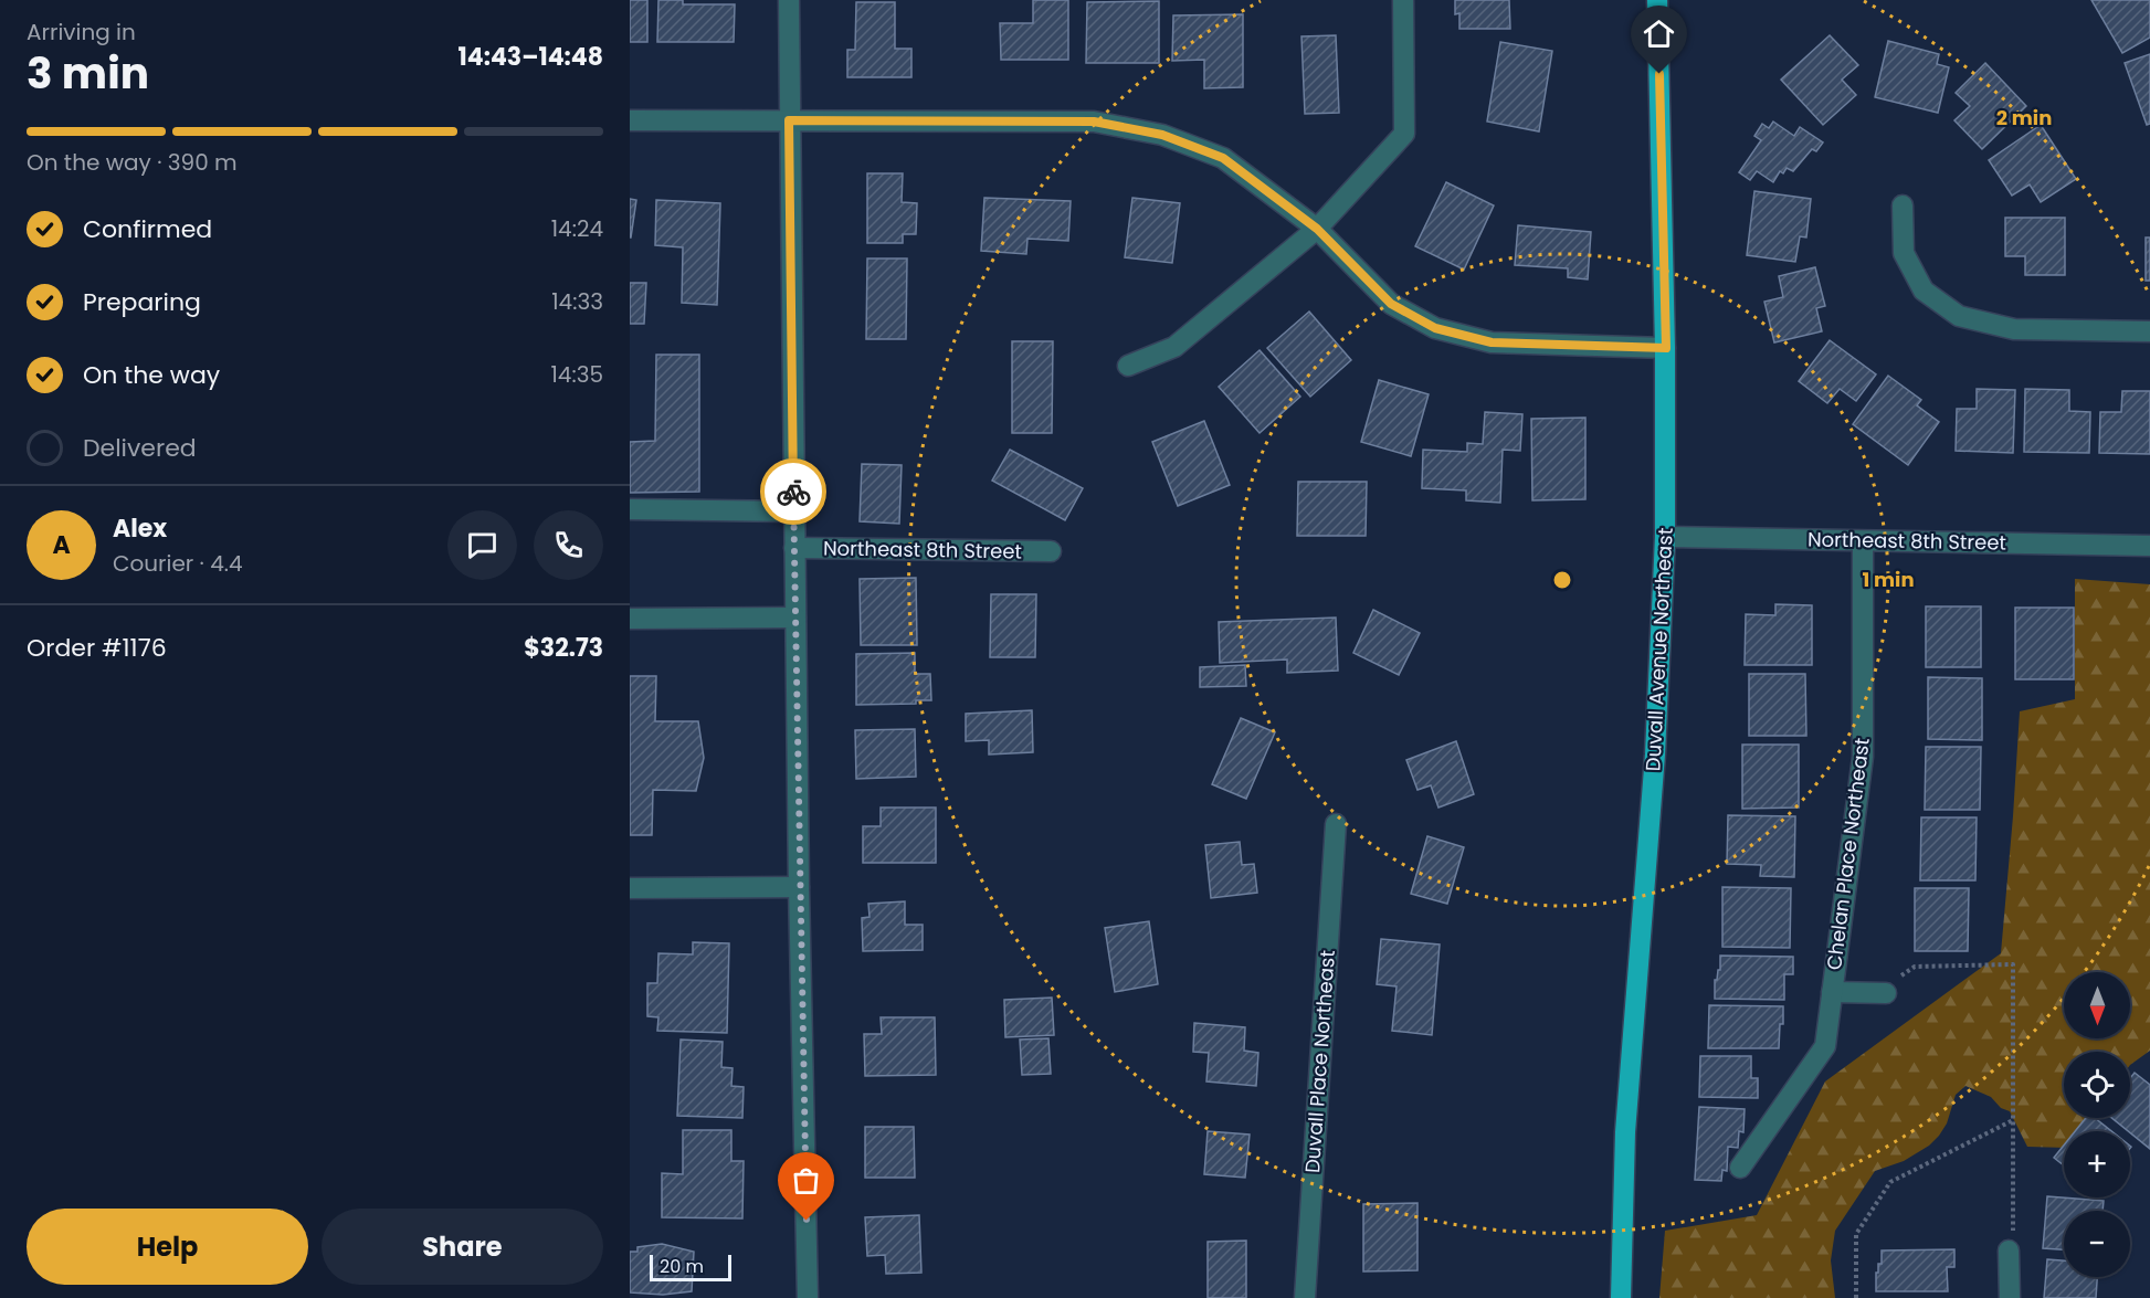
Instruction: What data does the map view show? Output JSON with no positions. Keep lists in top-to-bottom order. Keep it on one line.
{"streets":{"main road":["Duvall Avenue Northeast"],"street":["Northeast 8th Street","Chelan Place Northeast","Duvall Place Northeast"]},"crossings":[["Northeast 8th Street","Duvall Avenue Northeast"],["Northeast 8th Street","Chelan Place Northeast"]],"scale_bar":"20 m","north":"bottom","page":{"heading":["3 min","Arriving in","14:43–14:48"],"panel":["Alex","Courier · 4.4","Order #1176","$32.73"],"bar":"On the way · 390 m","list":[["Confirmed","14:24"],["Preparing","14:33"],["On the way","14:35"],"Delivered"],"round":"A","map_buttons":["+","−"],"buttons":["Help","Share"],"scale":"20 m"},"rings":["2 min","1 min"]}
